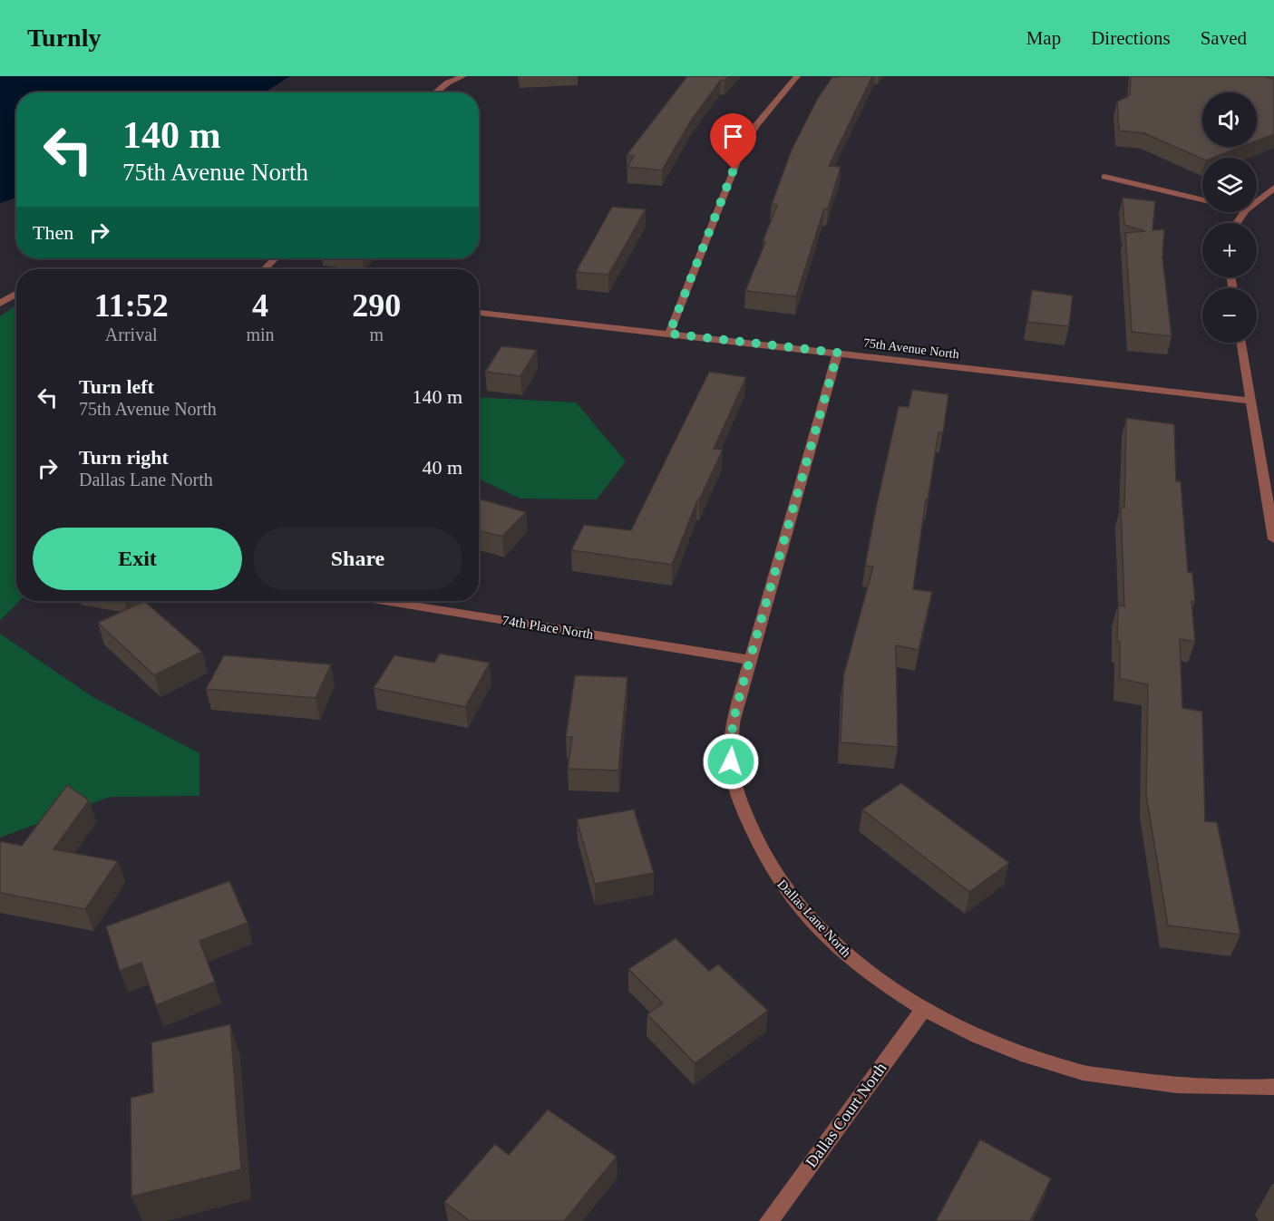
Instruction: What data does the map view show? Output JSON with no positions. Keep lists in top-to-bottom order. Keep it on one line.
{"streets":{"street":["75th Avenue North","74th Place North","Dallas Lane North","Dallas Court North"]},"crossings":[["75th Avenue North","Dallas Lane North"],["74th Place North","Dallas Lane North"],["Dallas Lane North","Dallas Court North"]],"page":{"header":"Turnly","nav":["Map","Directions","Saved"],"map_buttons":["+","−"],"turn":["140 m","75th Avenue North"],"then":"Then","eta":["11:52","Arrival","4","min","290","m"],"list":[{"name":"Turn left","note":"75th Avenue North","value":"140 m"},{"name":"Turn right","note":"Dallas Lane North","value":"40 m"}],"buttons":["Exit","Share"]}}
